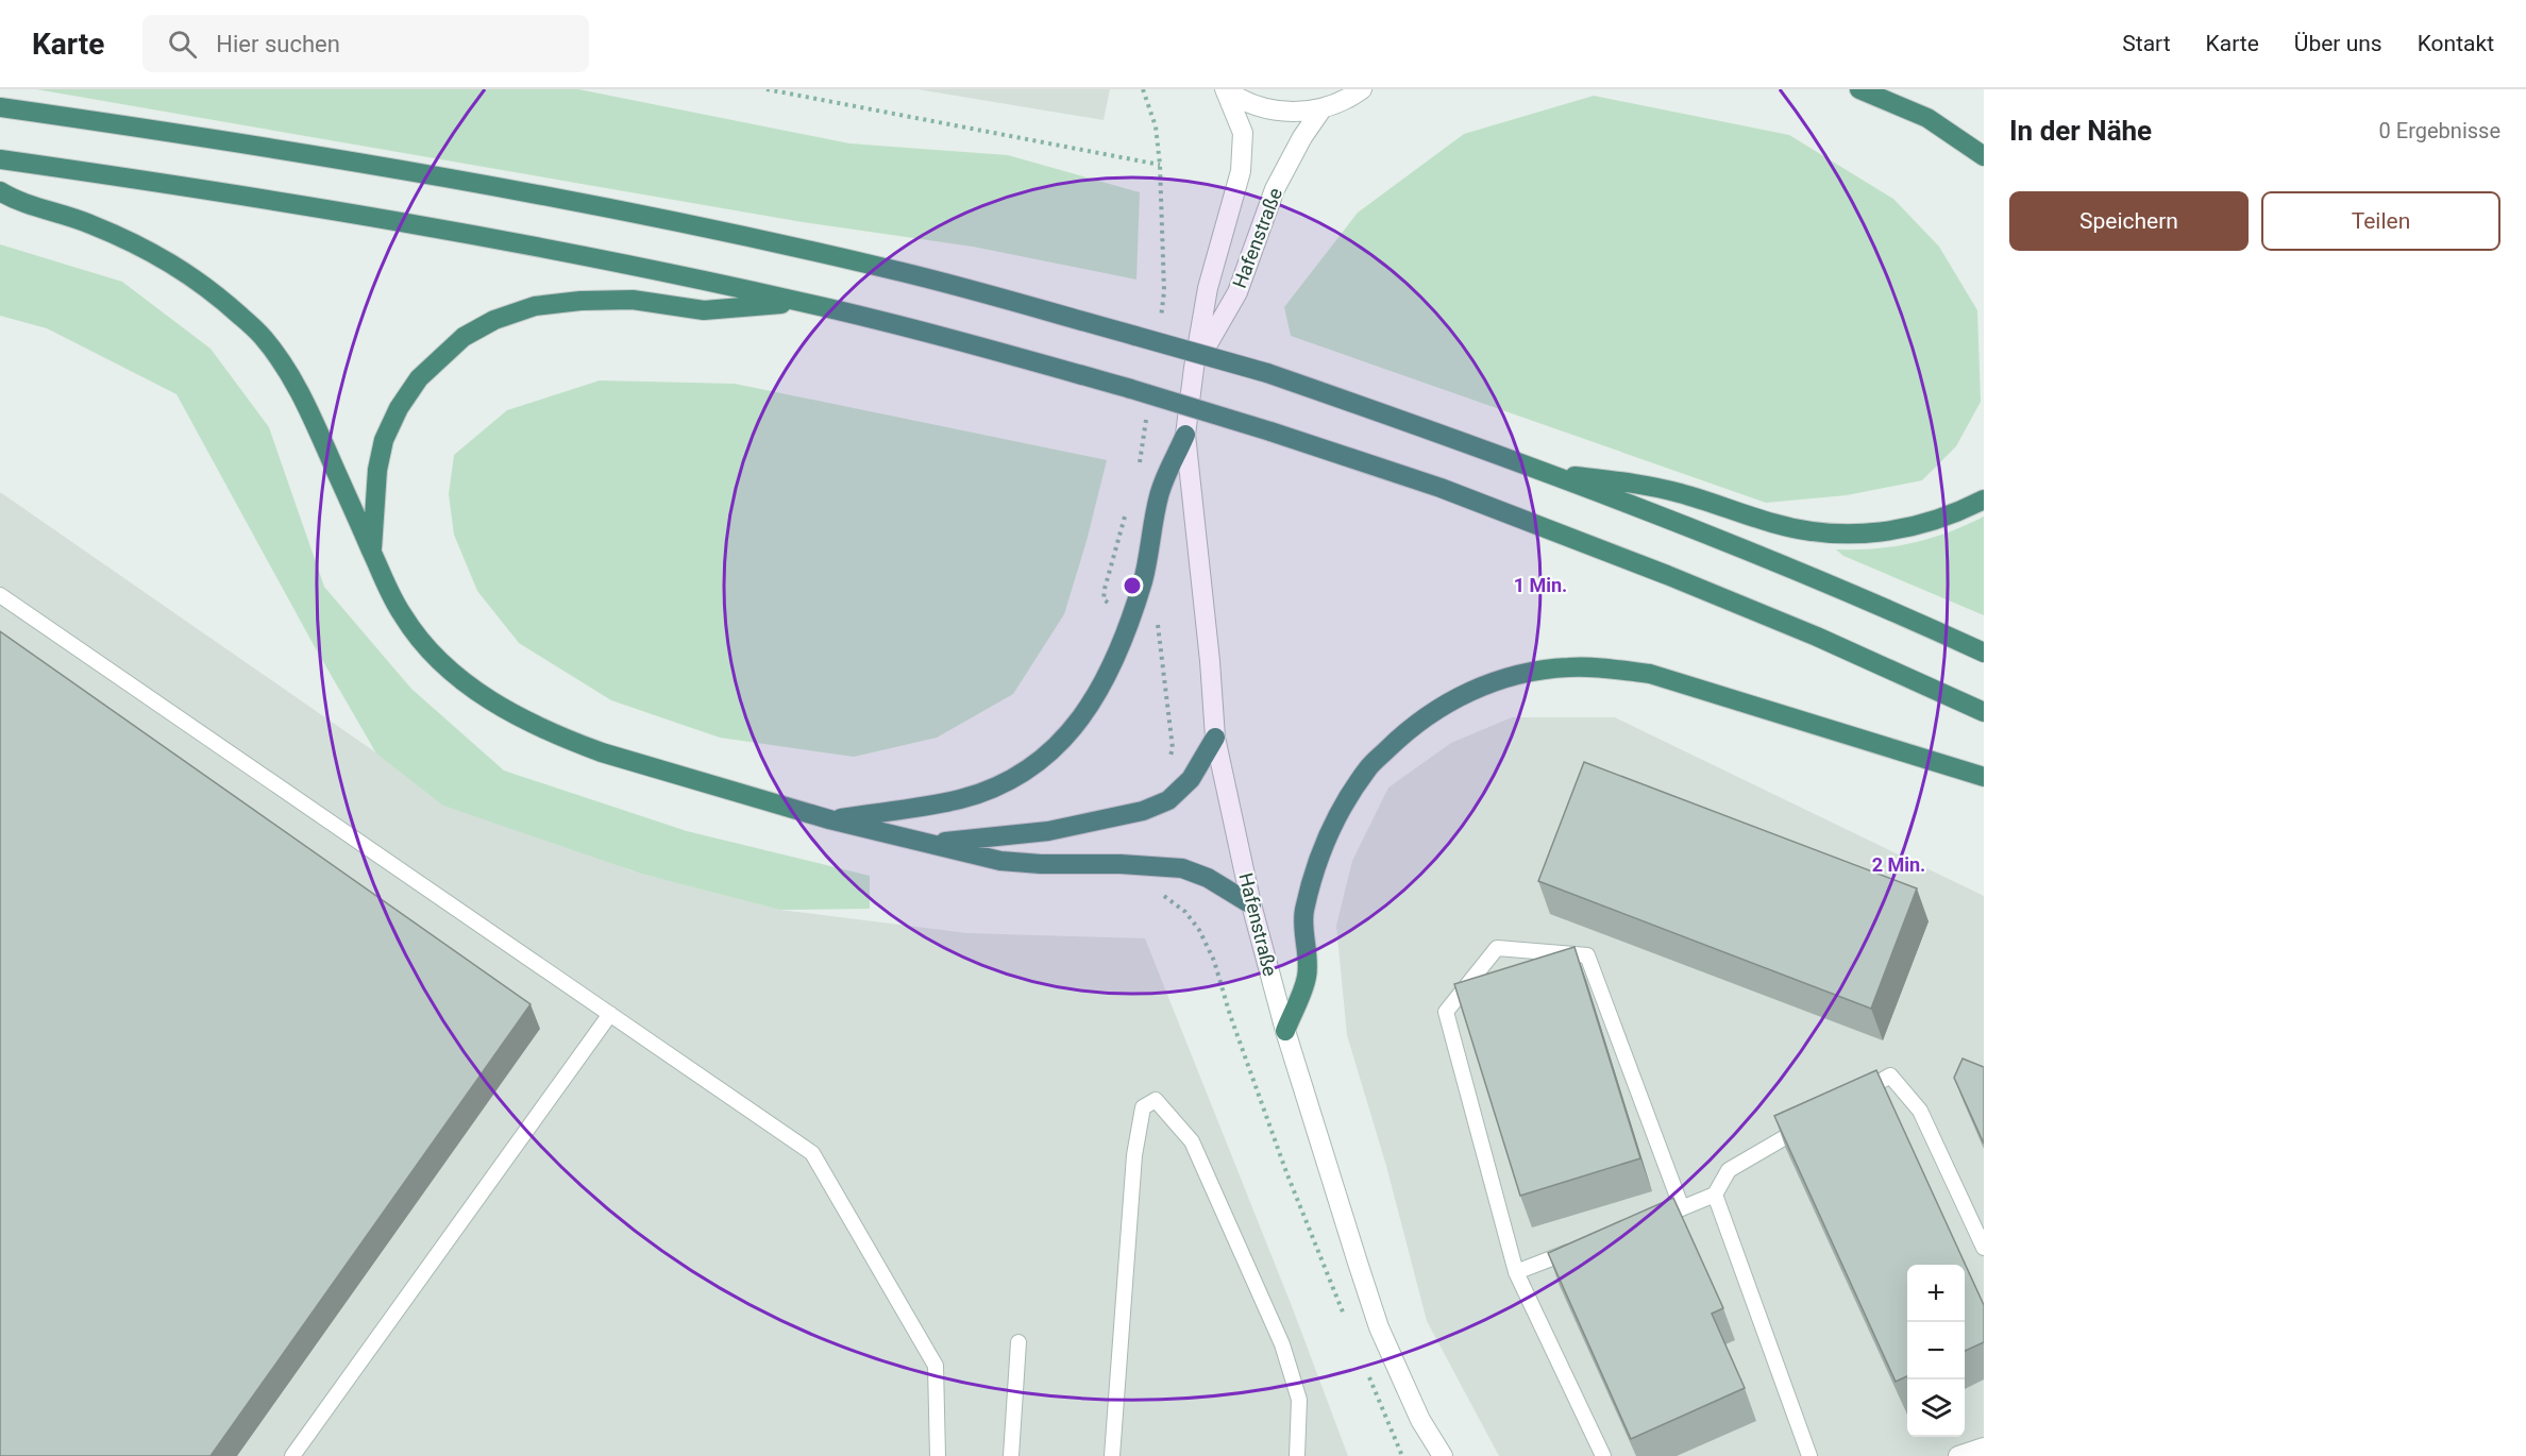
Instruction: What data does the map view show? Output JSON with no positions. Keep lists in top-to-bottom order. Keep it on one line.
{"streets":{"street":["Hafenstraße"]},"page":{"header":"Karte","search":"Hier suchen","nav":["Start","Karte","Über uns","Kontakt"],"heading":["In der Nähe","0 Ergebnisse"],"buttons":["Speichern","Teilen"],"map_buttons":["+","−"]},"rings":["1 Min.","2 Min."]}
